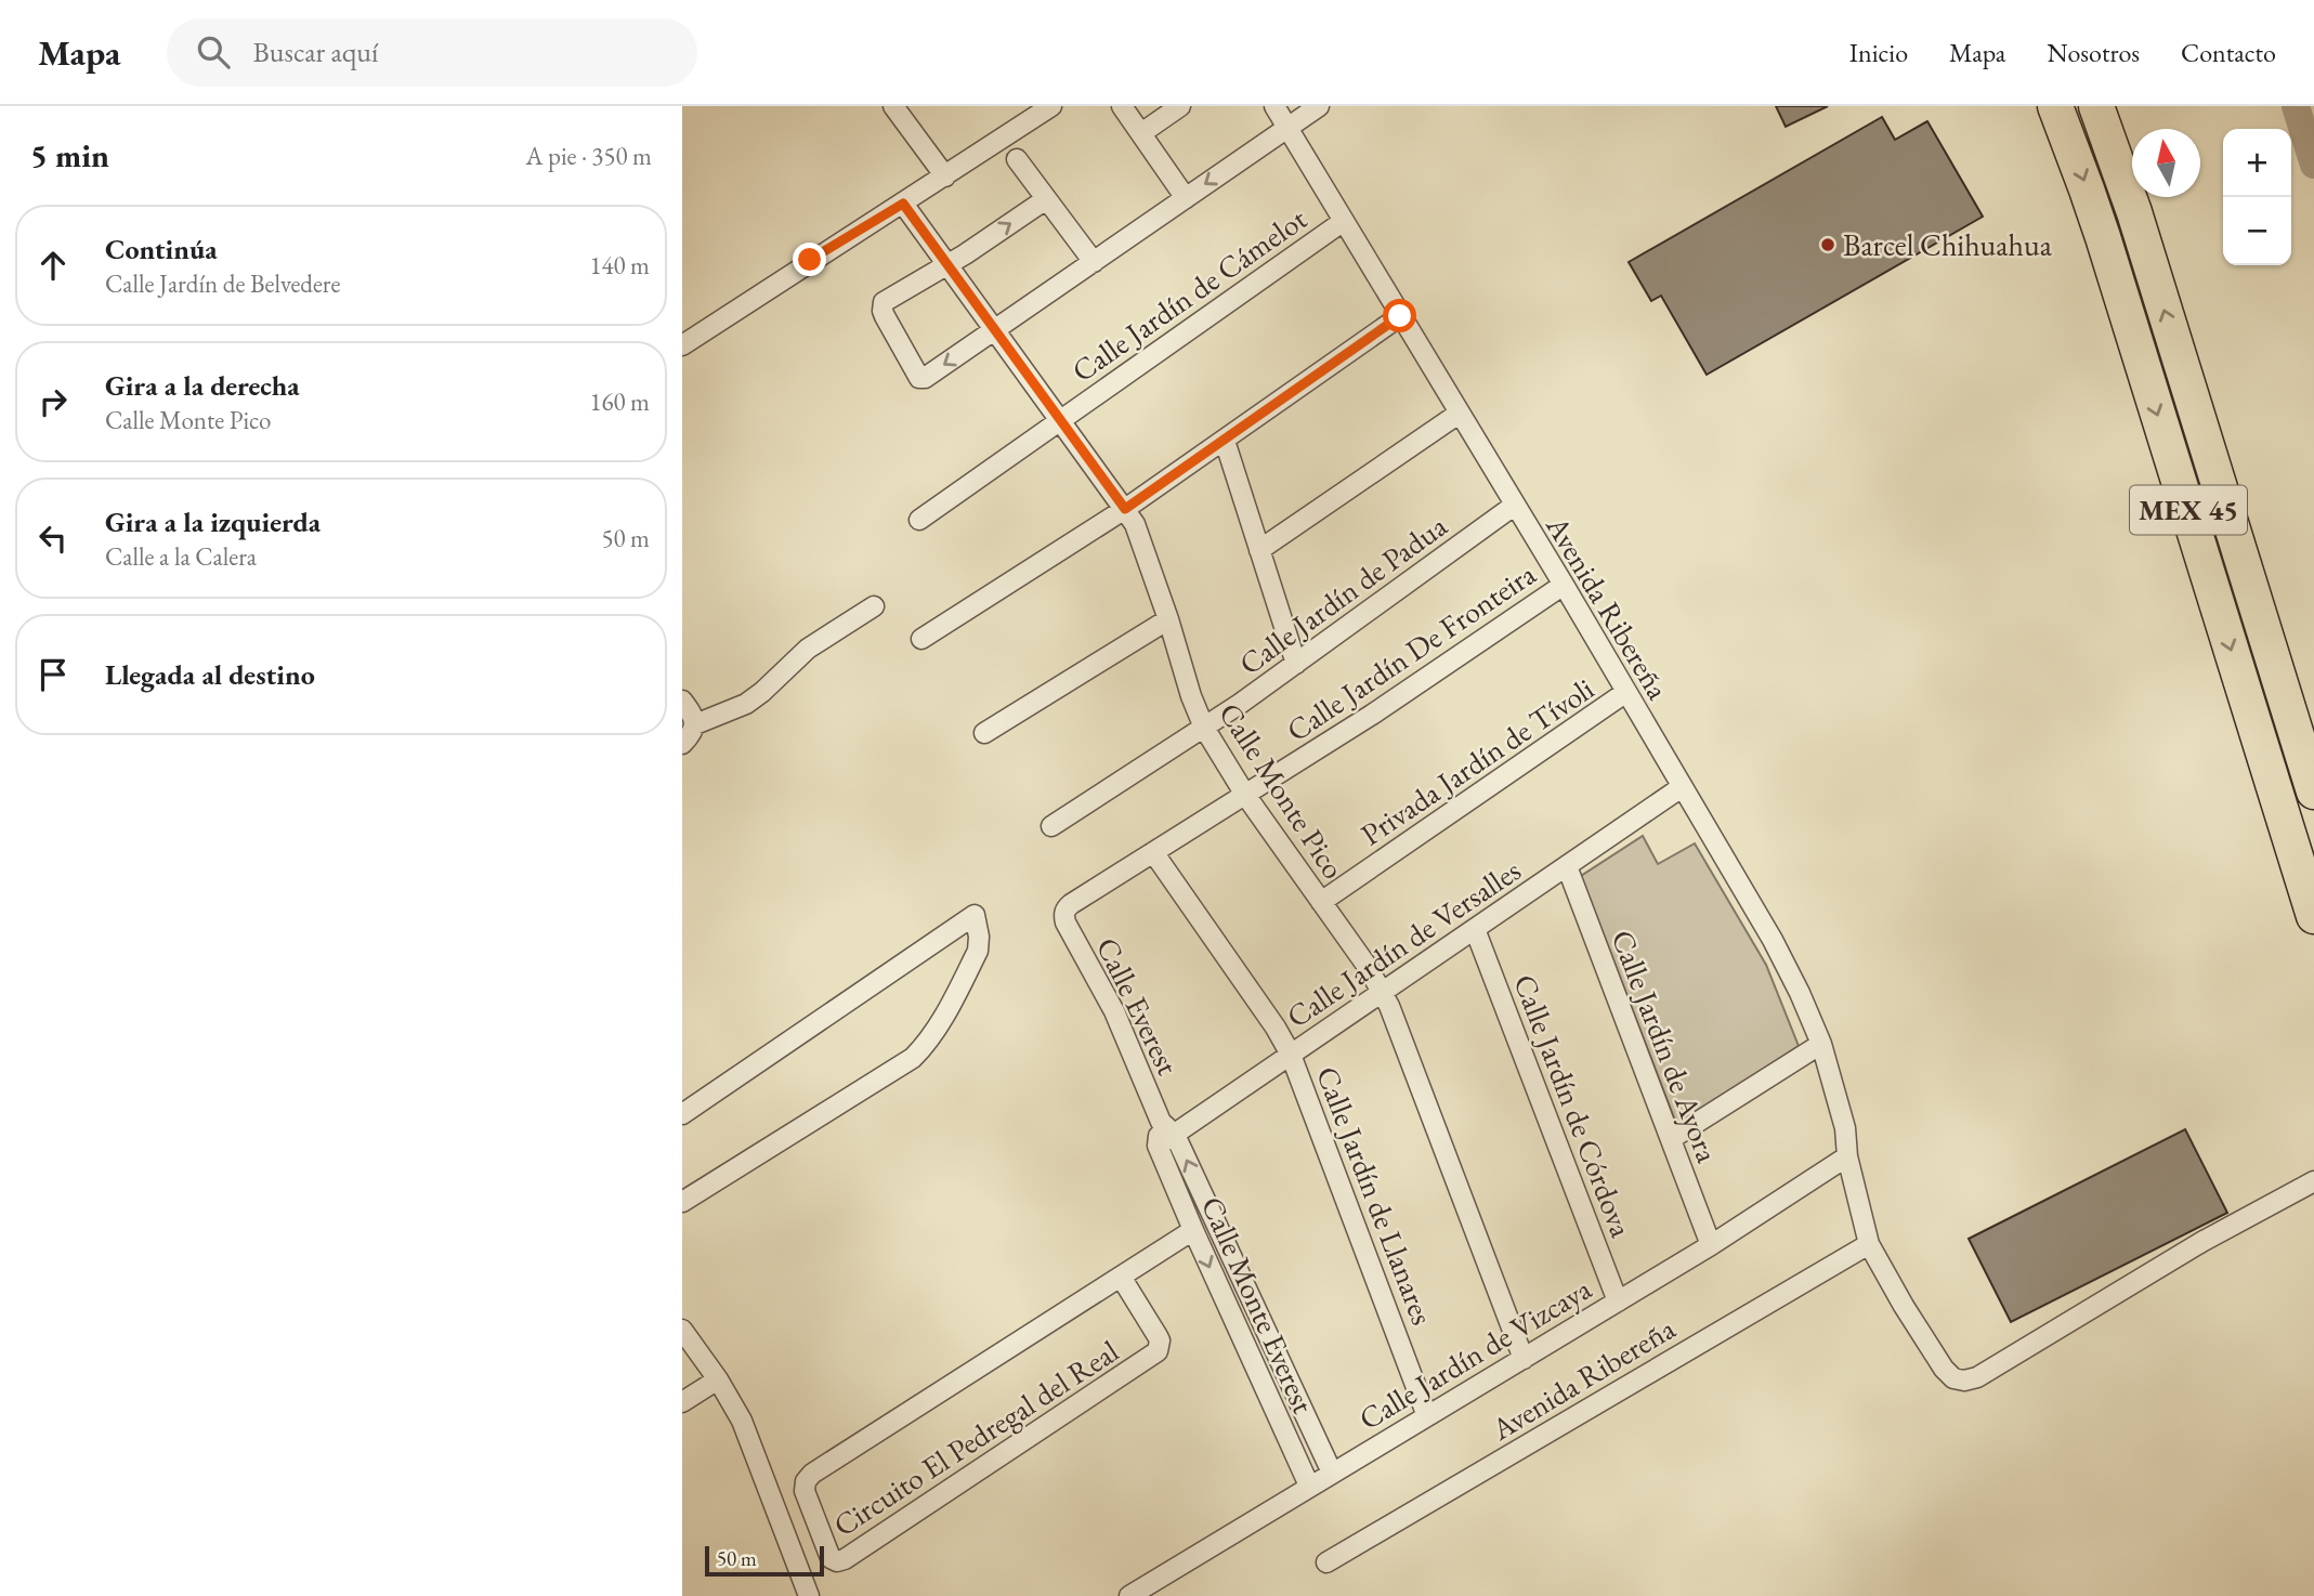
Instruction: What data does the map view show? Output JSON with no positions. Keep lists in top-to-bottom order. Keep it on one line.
{"streets":{"highway":["MEX 45"],"street":["Calle Jardín de Cámelot","Calle Jardín de Padua","Avenida Ribereña","Calle Jardín De Fronteira","Privada Jardín de Tívoli","Calle Monte Pico","Calle Jardín de Versalles","Calle Everest","Calle Jardín de Ayora","Calle Jardín de Córdova","Calle Jardín de Llanares","Calle Monte Everest","Calle Jardín de Vizcaya","Circuito El Pedregal del Real"]},"crossings":[["Calle Jardín de Cámelot","Avenida Ribereña"],["Calle Jardín de Cámelot","Calle Monte Pico"],["Calle Jardín de Padua","Avenida Ribereña"],["Calle Jardín de Padua","Calle Monte Pico"],["Avenida Ribereña","Calle Jardín De Fronteira"],["Avenida Ribereña","Privada Jardín de Tívoli"],["Avenida Ribereña","Calle Jardín de Versalles"],["Avenida Ribereña","Calle Jardín de Vizcaya"],["Calle Jardín De Fronteira","Calle Monte Pico"],["Calle Jardín De Fronteira","Calle Everest"],["Calle Jardín De Fronteira","Calle Jardín de Llanares"],["Privada Jardín de Tívoli","Calle Monte Pico"],["Calle Monte Pico","Calle Jardín de Versalles"],["Calle Monte Pico","Calle Jardín de Vizcaya"],["Calle Jardín de Versalles","Calle Everest"],["Calle Jardín de Versalles","Calle Jardín de Ayora"],["Calle Jardín de Versalles","Calle Jardín de Córdova"],["Calle Jardín de Versalles","Calle Jardín de Llanares"],["Calle Jardín de Versalles","Calle Monte Everest"],["Calle Everest","Calle Monte Everest"],["Calle Jardín de Ayora","Calle Jardín de Vizcaya"],["Calle Jardín de Córdova","Calle Jardín de Vizcaya"],["Calle Jardín de Llanares","Calle Jardín de Vizcaya"],["Calle Monte Everest","Calle Jardín de Vizcaya"],["Calle Monte Everest","Circuito El Pedregal del Real"]],"places":["Barcel Chihuahua"],"scale_bar":"50 m","north":"top","page":{"header":"Mapa","search":"Buscar aquí","nav":["Inicio","Mapa","Nosotros","Contacto"],"heading":["5 min","A pie · 350 m"],"map_buttons":["+","−"],"list":[["Continúa","Calle Jardín de Belvedere","140 m"],["Gira a la derecha","Calle Monte Pico","160 m"],["Gira a la izquierda","Calle a la Calera","50 m"],"Llegada al destino"],"scale":"50 m"}}
